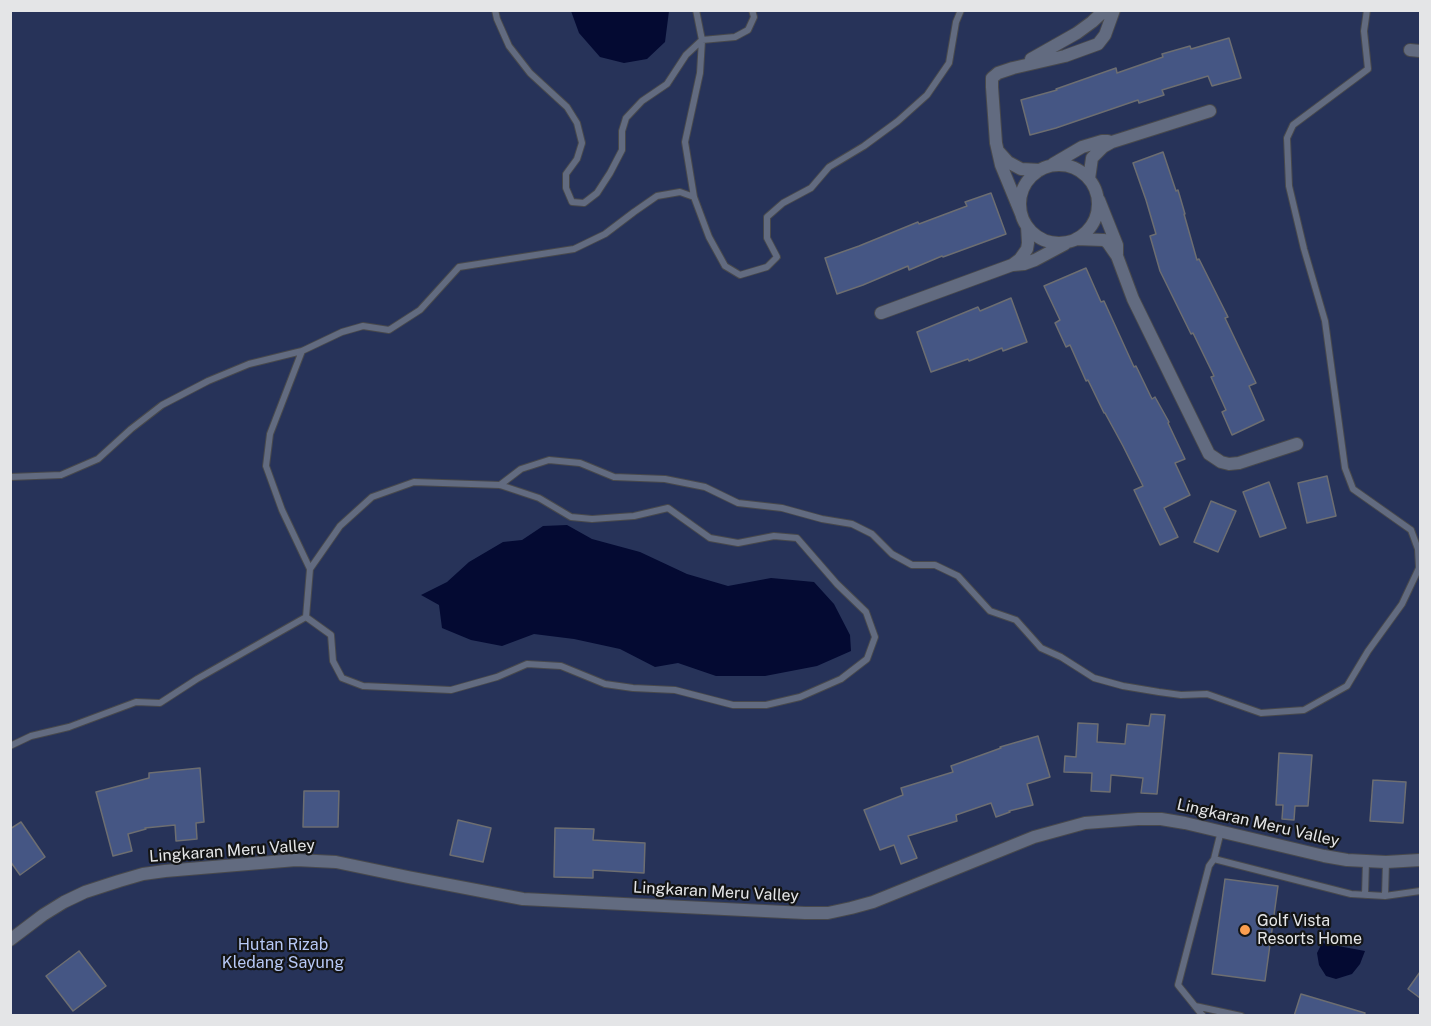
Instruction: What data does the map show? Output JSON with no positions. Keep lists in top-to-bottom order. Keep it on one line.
{"streets":{"street":["Lingkaran Meru Valley"]},"parks":["Hutan Rizab Kledang Sayung"],"places":["Golf Vista Resorts Home"]}
